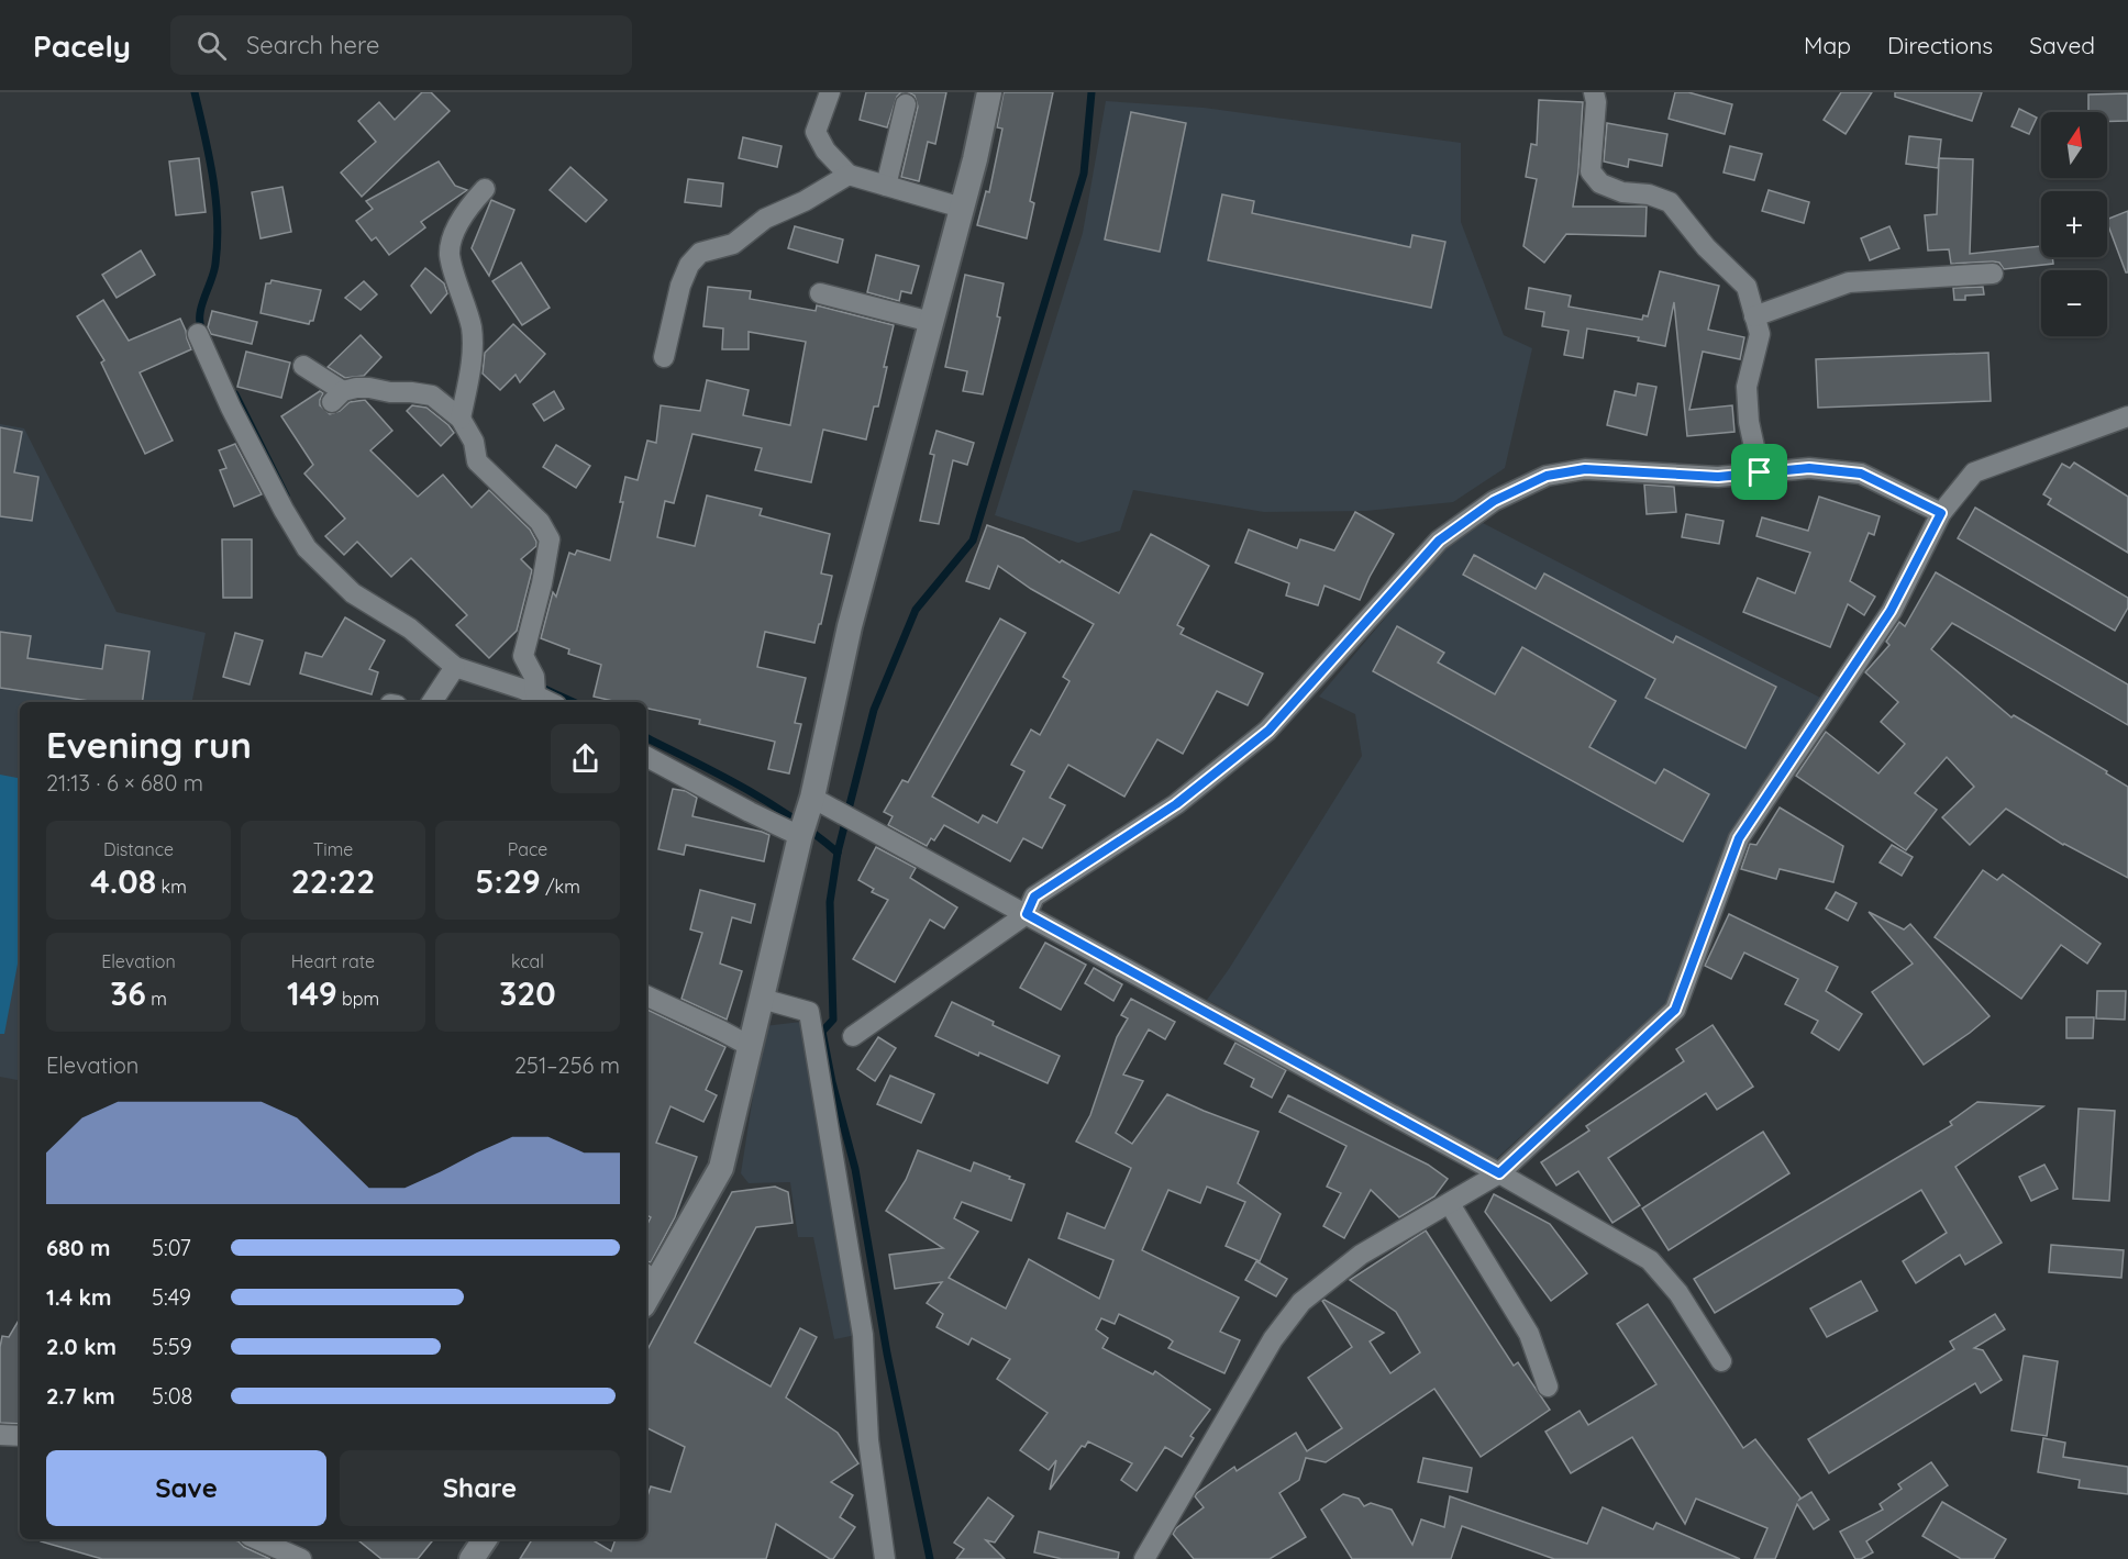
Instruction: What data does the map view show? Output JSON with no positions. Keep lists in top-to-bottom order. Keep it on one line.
{"north":"top","page":{"header":"Pacely","search":"Search here","nav":["Map","Directions","Saved"],"map_buttons":["+","−"],"heading":["Evening run","21:13 · 6 × 680 m"],"stats":[["Distance","4.08 km"],["Time","22:22"],["Pace","5:29 /km"],["Elevation","36 m"],["Heart rate","149 bpm"],["kcal","320"]],"chart":["Elevation","251–256 m"],"list":[{"name":"680 m","note":"5:07"},{"name":"1.4 km","note":"5:49"},{"name":"2.0 km","note":"5:59"},{"name":"2.7 km","note":"5:08"}],"buttons":["Save","Share"]}}
